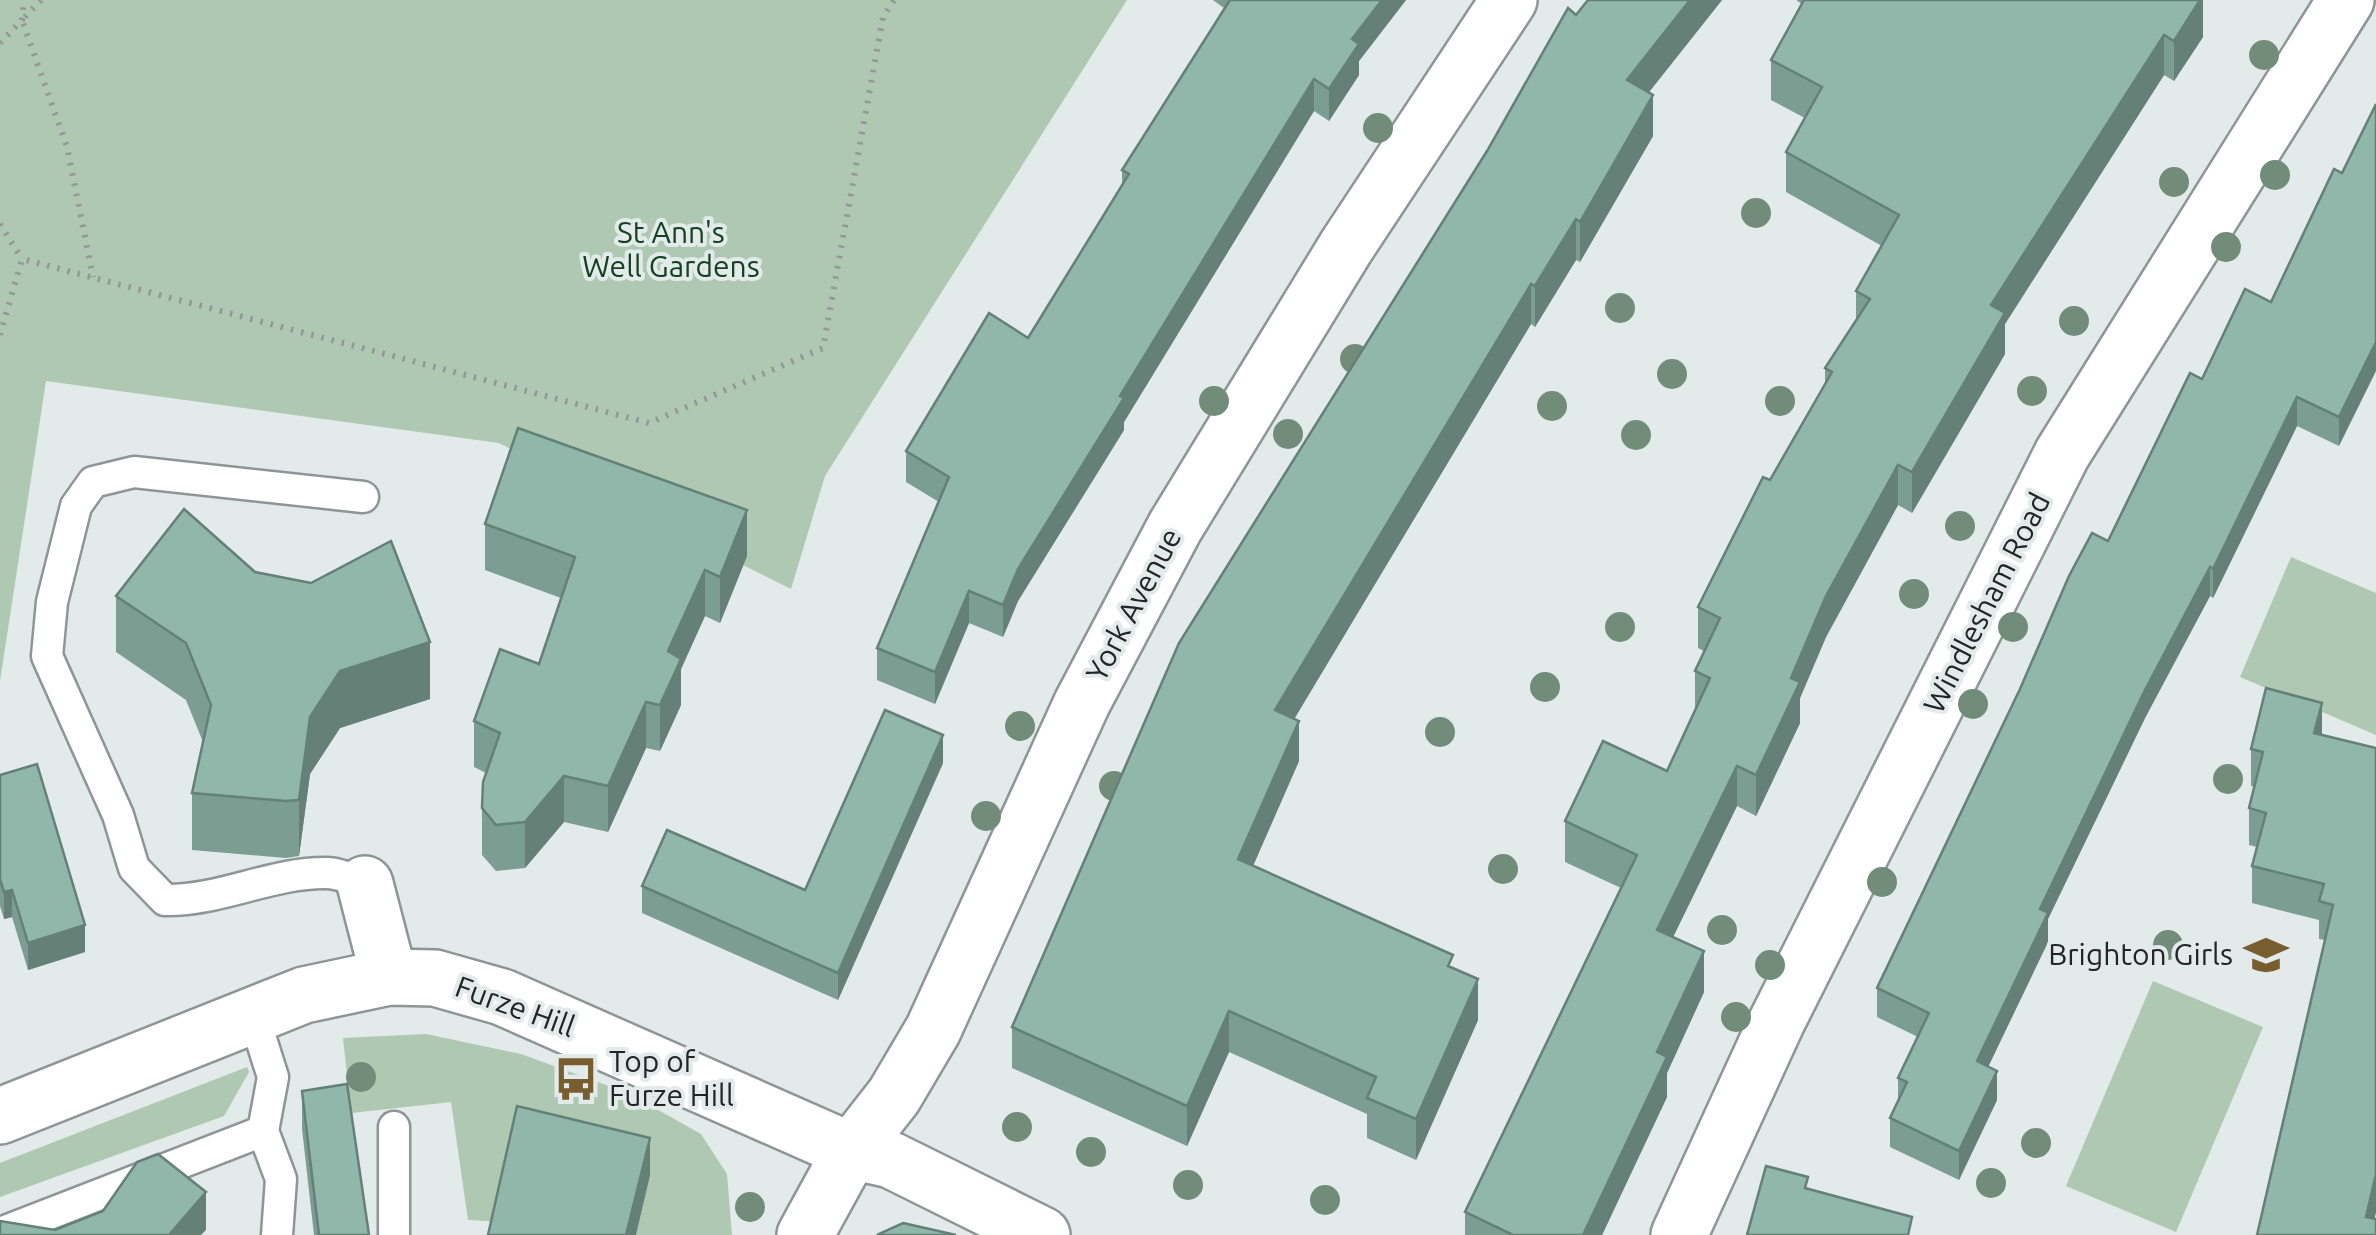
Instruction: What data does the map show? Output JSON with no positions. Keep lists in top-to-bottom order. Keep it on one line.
{"streets":{"street":["Windlesham Road","York Avenue","Furze Hill"]},"crossings":[["York Avenue","Furze Hill"]],"parks":["St Ann's Well Gardens"],"places":{"school or university":["Brighton Girls"],"bus stop":["Top of Furze Hill"]}}
